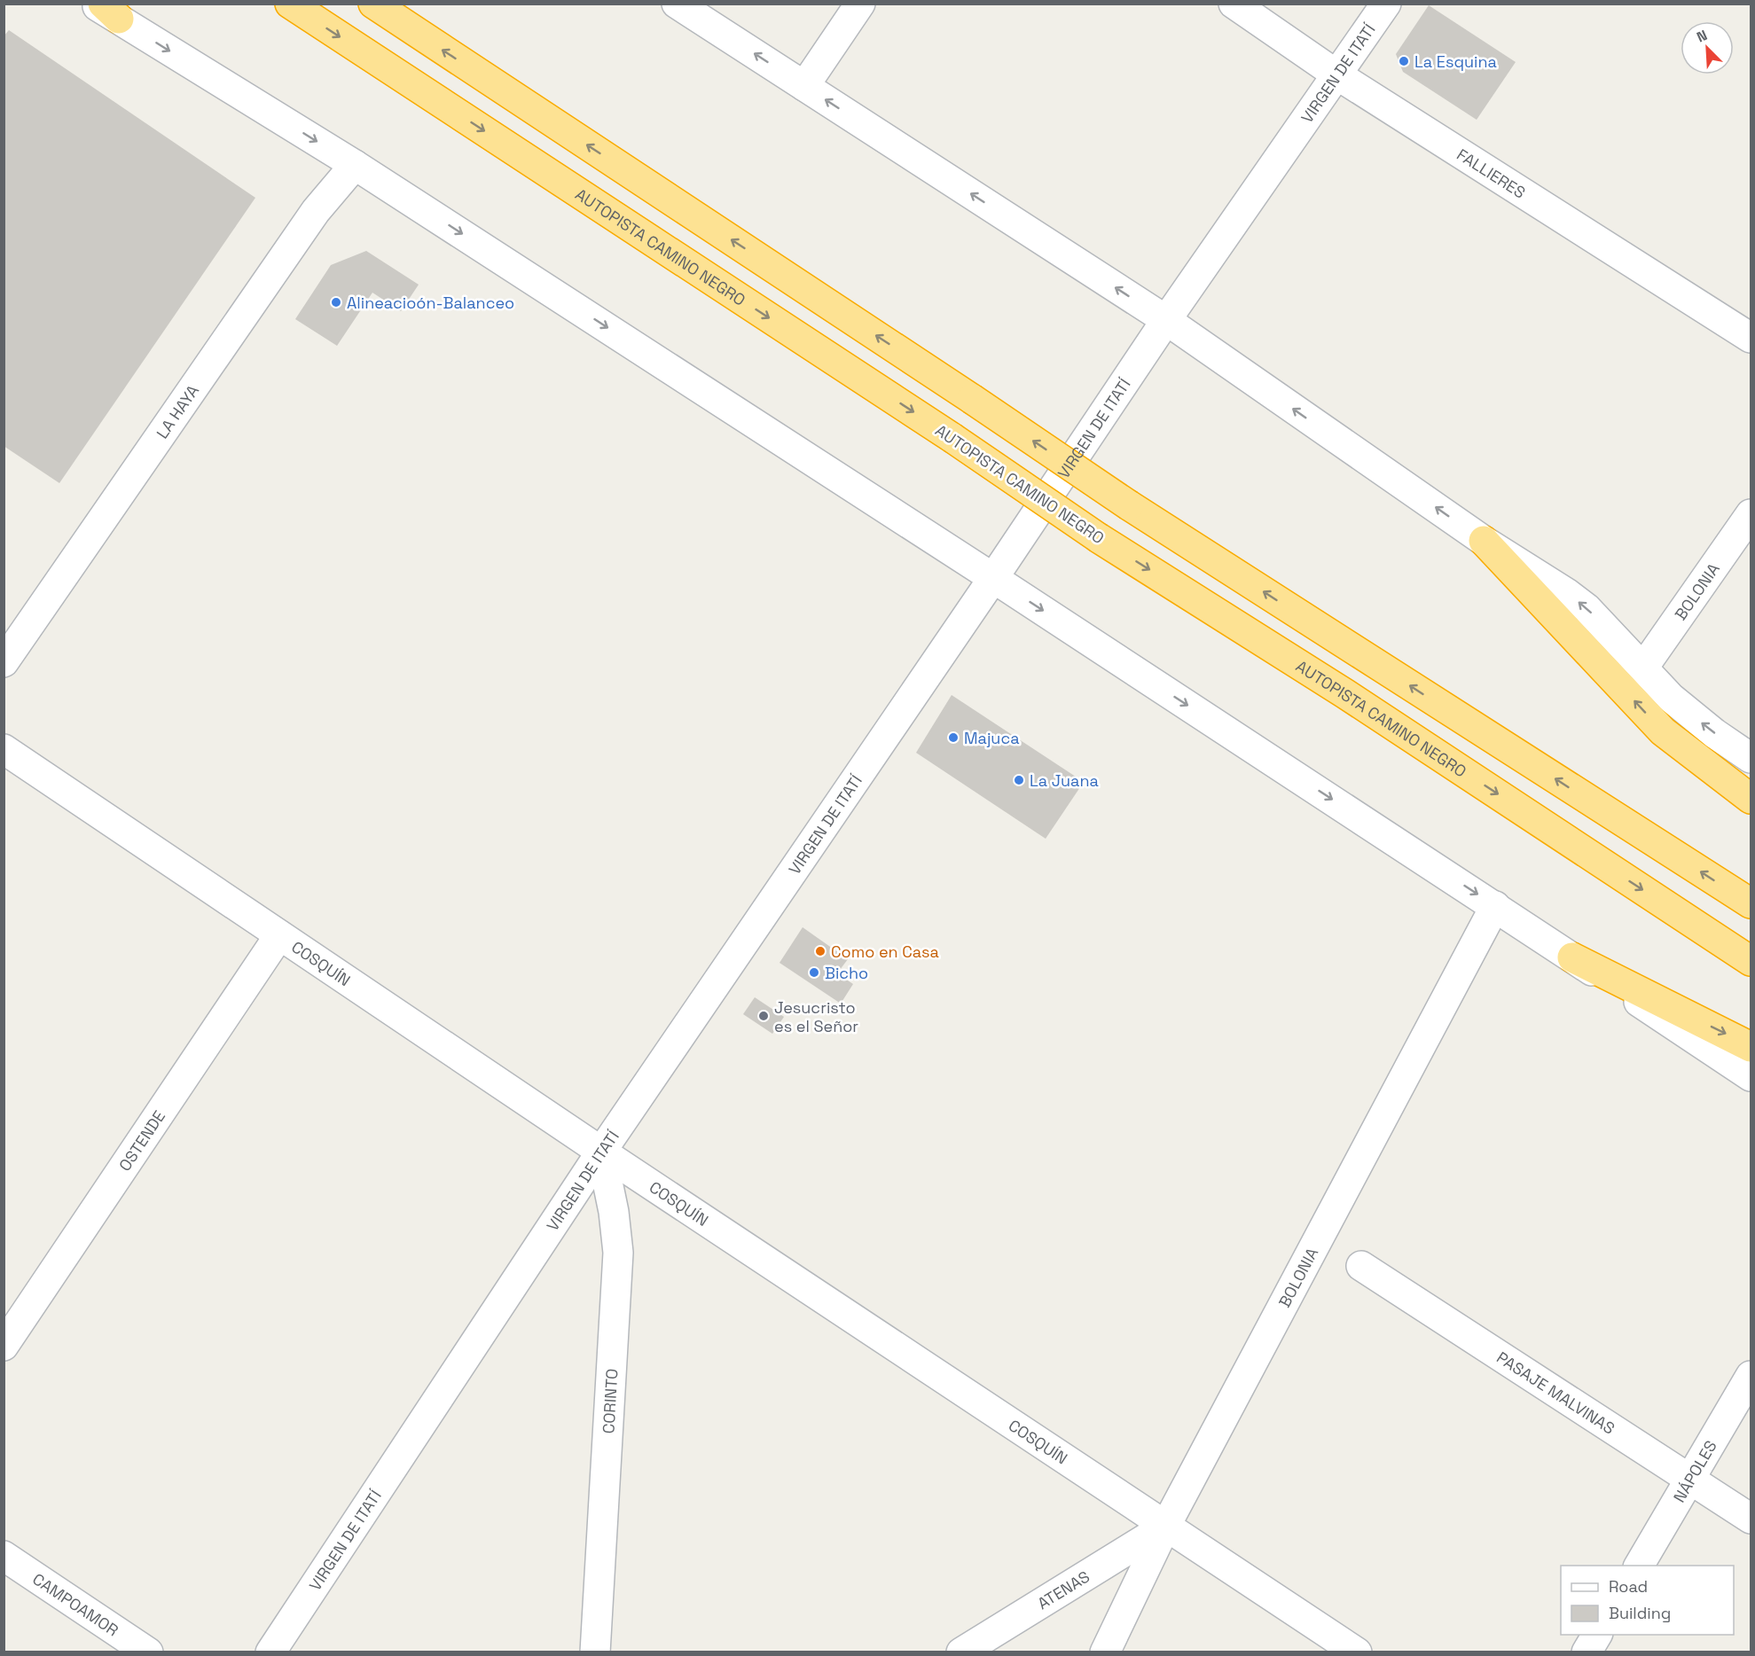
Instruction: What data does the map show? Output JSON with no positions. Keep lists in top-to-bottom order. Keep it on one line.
{"streets":{"highway":["AUTOPISTA CAMINO NEGRO"],"street":["VIRGEN DE ITATÍ","FALLIERES","LA HAYA","BOLONIA","COSQUÍN","OSTENDE","PASAJE MALVINAS","CORINTO","NÁPOLES","ATENAS","CAMPOAMOR"]},"crossings":[["VIRGEN DE ITATÍ","FALLIERES"],["VIRGEN DE ITATÍ","COSQUÍN"],["VIRGEN DE ITATÍ","CORINTO"],["BOLONIA","COSQUÍN"],["BOLONIA","ATENAS"],["COSQUÍN","OSTENDE"],["COSQUÍN","CORINTO"],["COSQUÍN","ATENAS"],["PASAJE MALVINAS","NÁPOLES"]],"places":["La Esquina","Alineacioón-Balanceo","Majuca","La Juana","Como en Casa","Bicho","Jesucristo es el Señor"],"legend":["Road","Building"],"north":"top left"}
